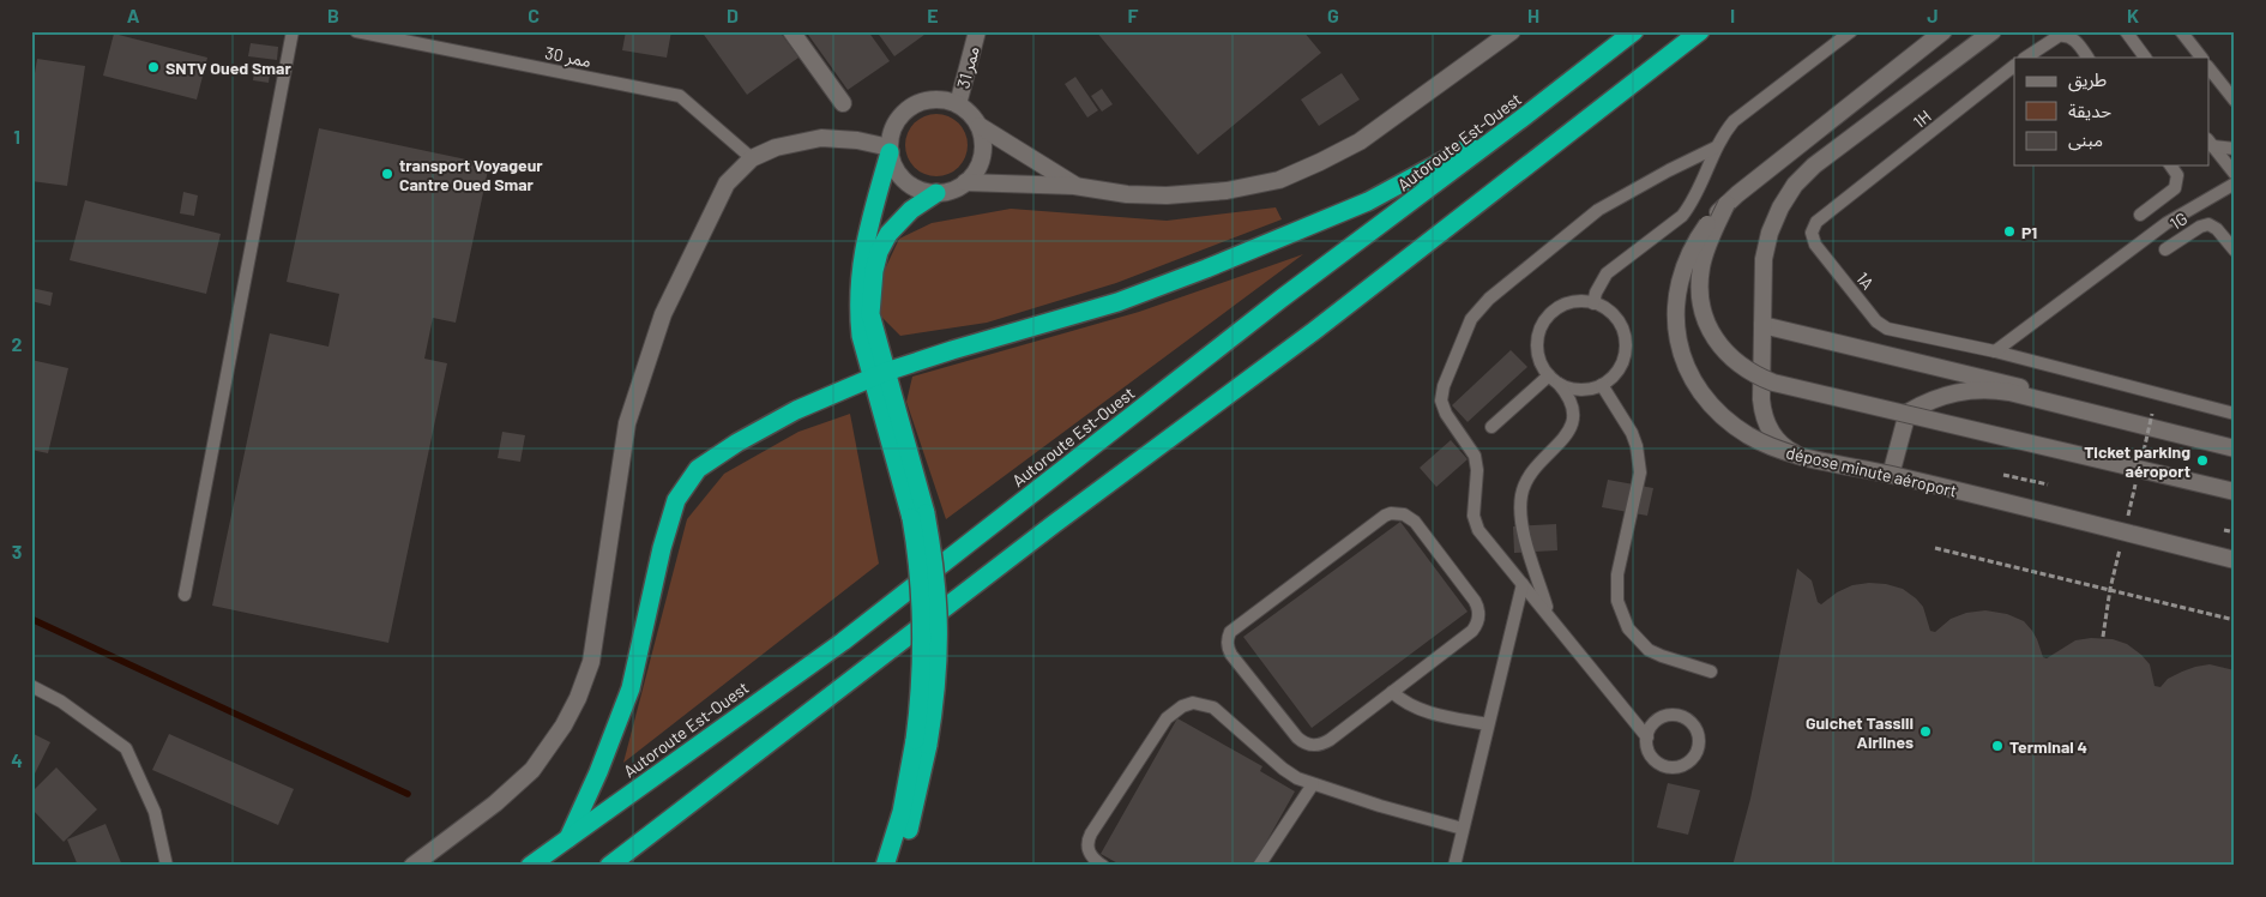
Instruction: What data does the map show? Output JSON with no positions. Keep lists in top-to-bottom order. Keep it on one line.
{"streets":{"highway":["Autoroute Est-Ouest"],"main road":["ممر 31","dépose minute aéroport"],"lane":["ممر 30","1H","1G","1A"]},"crossings":[["1H","1A"]],"places":["SNTV Oued Smar","transport Voyageur Cantre Oued Smar","P1","Ticket parking aéroport","Guichet Tassili Airlines","Terminal 4"],"legend":["طريق","حديقة","مبنى"],"grid":{"columns":["A","B","C","D","E","F","G","H","I","J","K"],"rows":["1","2","3","4"]}}
